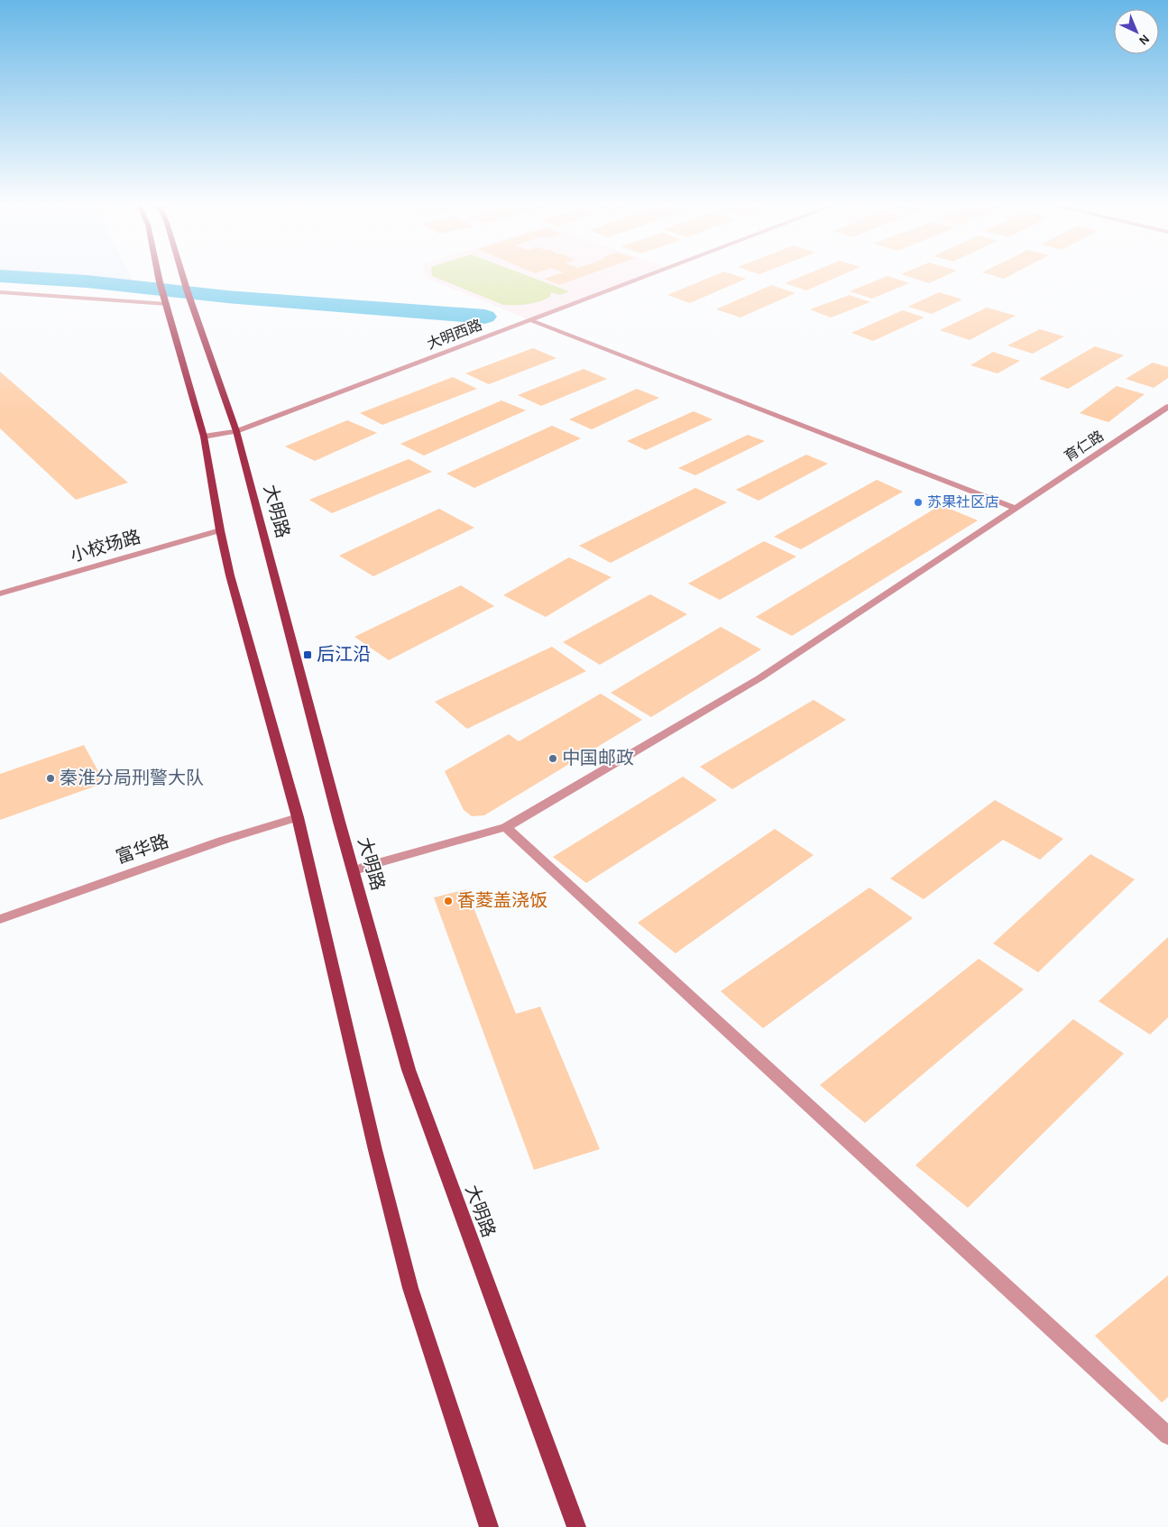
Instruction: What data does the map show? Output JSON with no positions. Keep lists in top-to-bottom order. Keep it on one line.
{"streets":{"main road":["大明路"],"street":["大明西路","育仁路","小校场路","富华路"]},"crossings":[["大明西路","大明路"],["育仁路","大明路"]],"places":{"other":["苏果社区店","中国邮政","秦淮分局刑警大队","香菱盖浇饭"],"transit":["后江沿"]},"north":"bottom right"}
